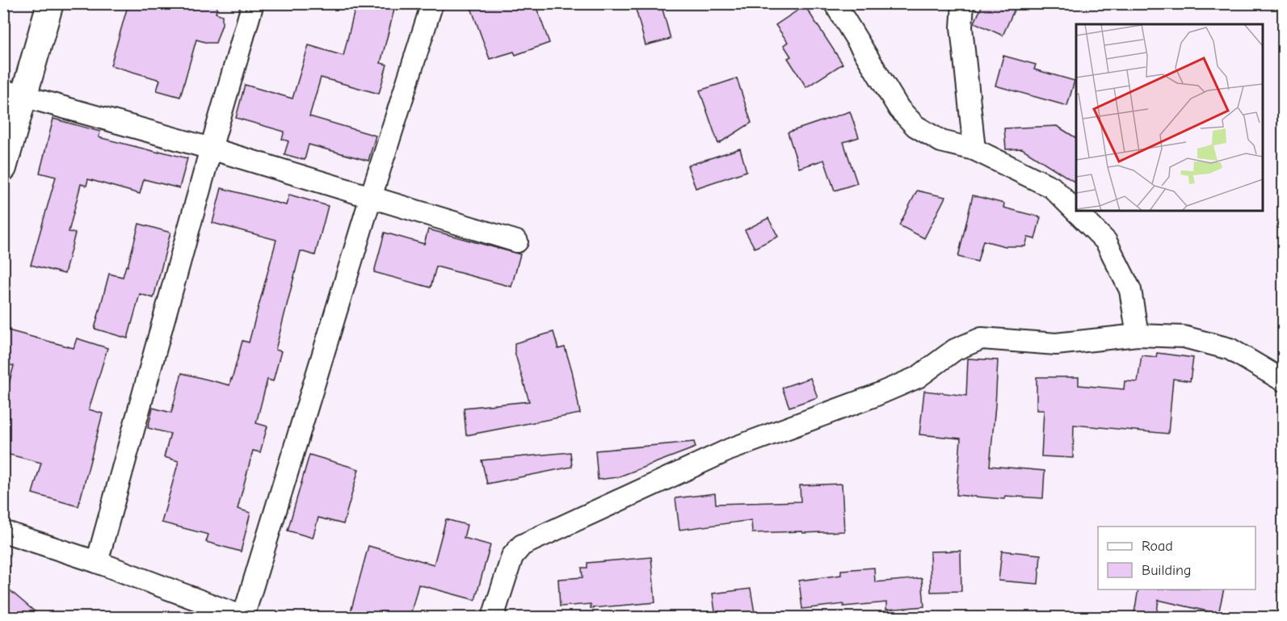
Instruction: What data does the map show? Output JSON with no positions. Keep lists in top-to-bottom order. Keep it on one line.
{"legend":["Road","Building"]}
